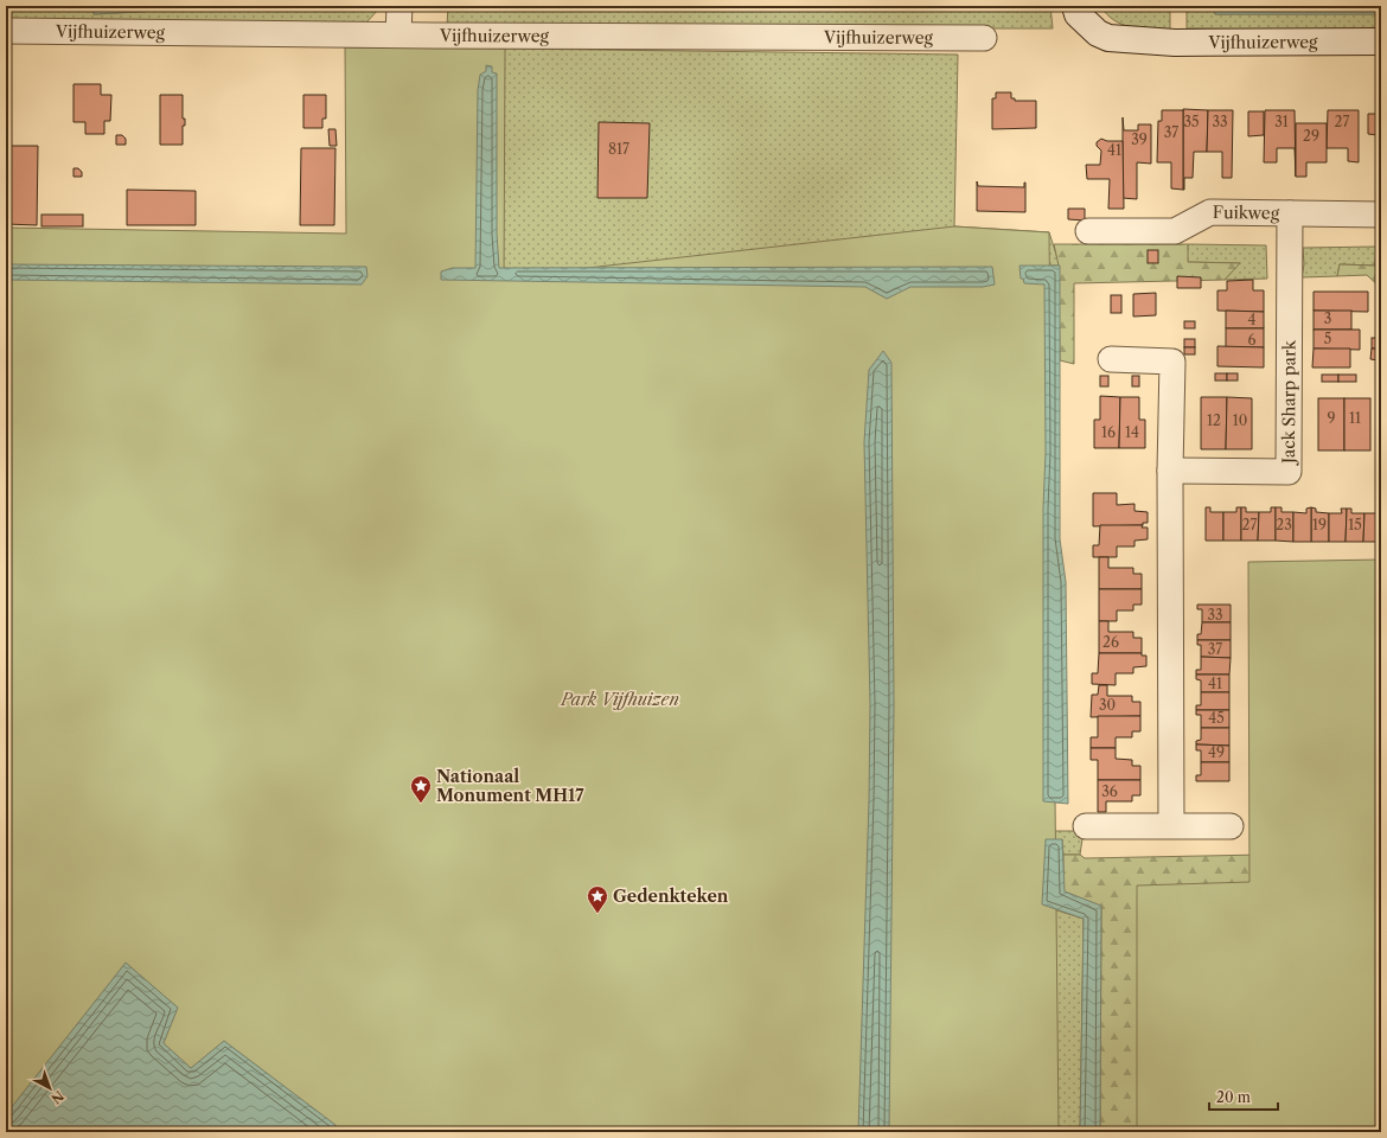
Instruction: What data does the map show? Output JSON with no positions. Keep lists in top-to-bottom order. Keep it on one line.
{"streets":{"street":["Vijfhuizerweg","Fuikweg","Jack Sharp park"]},"crossings":[["Fuikweg","Jack Sharp park"]],"parks":["Park Vijfhuizen"],"places":{"place":["Nationaal Monument MH17","Gedenkteken"]},"house_numbers":["35","33","31","27","37","29","39","817","41","3","4","5","6","9","11","12","10","16","14","27","23","19","15","33","26","37","41","30","45","49","36"],"scale_bar":"20 m","north":"bottom right"}
